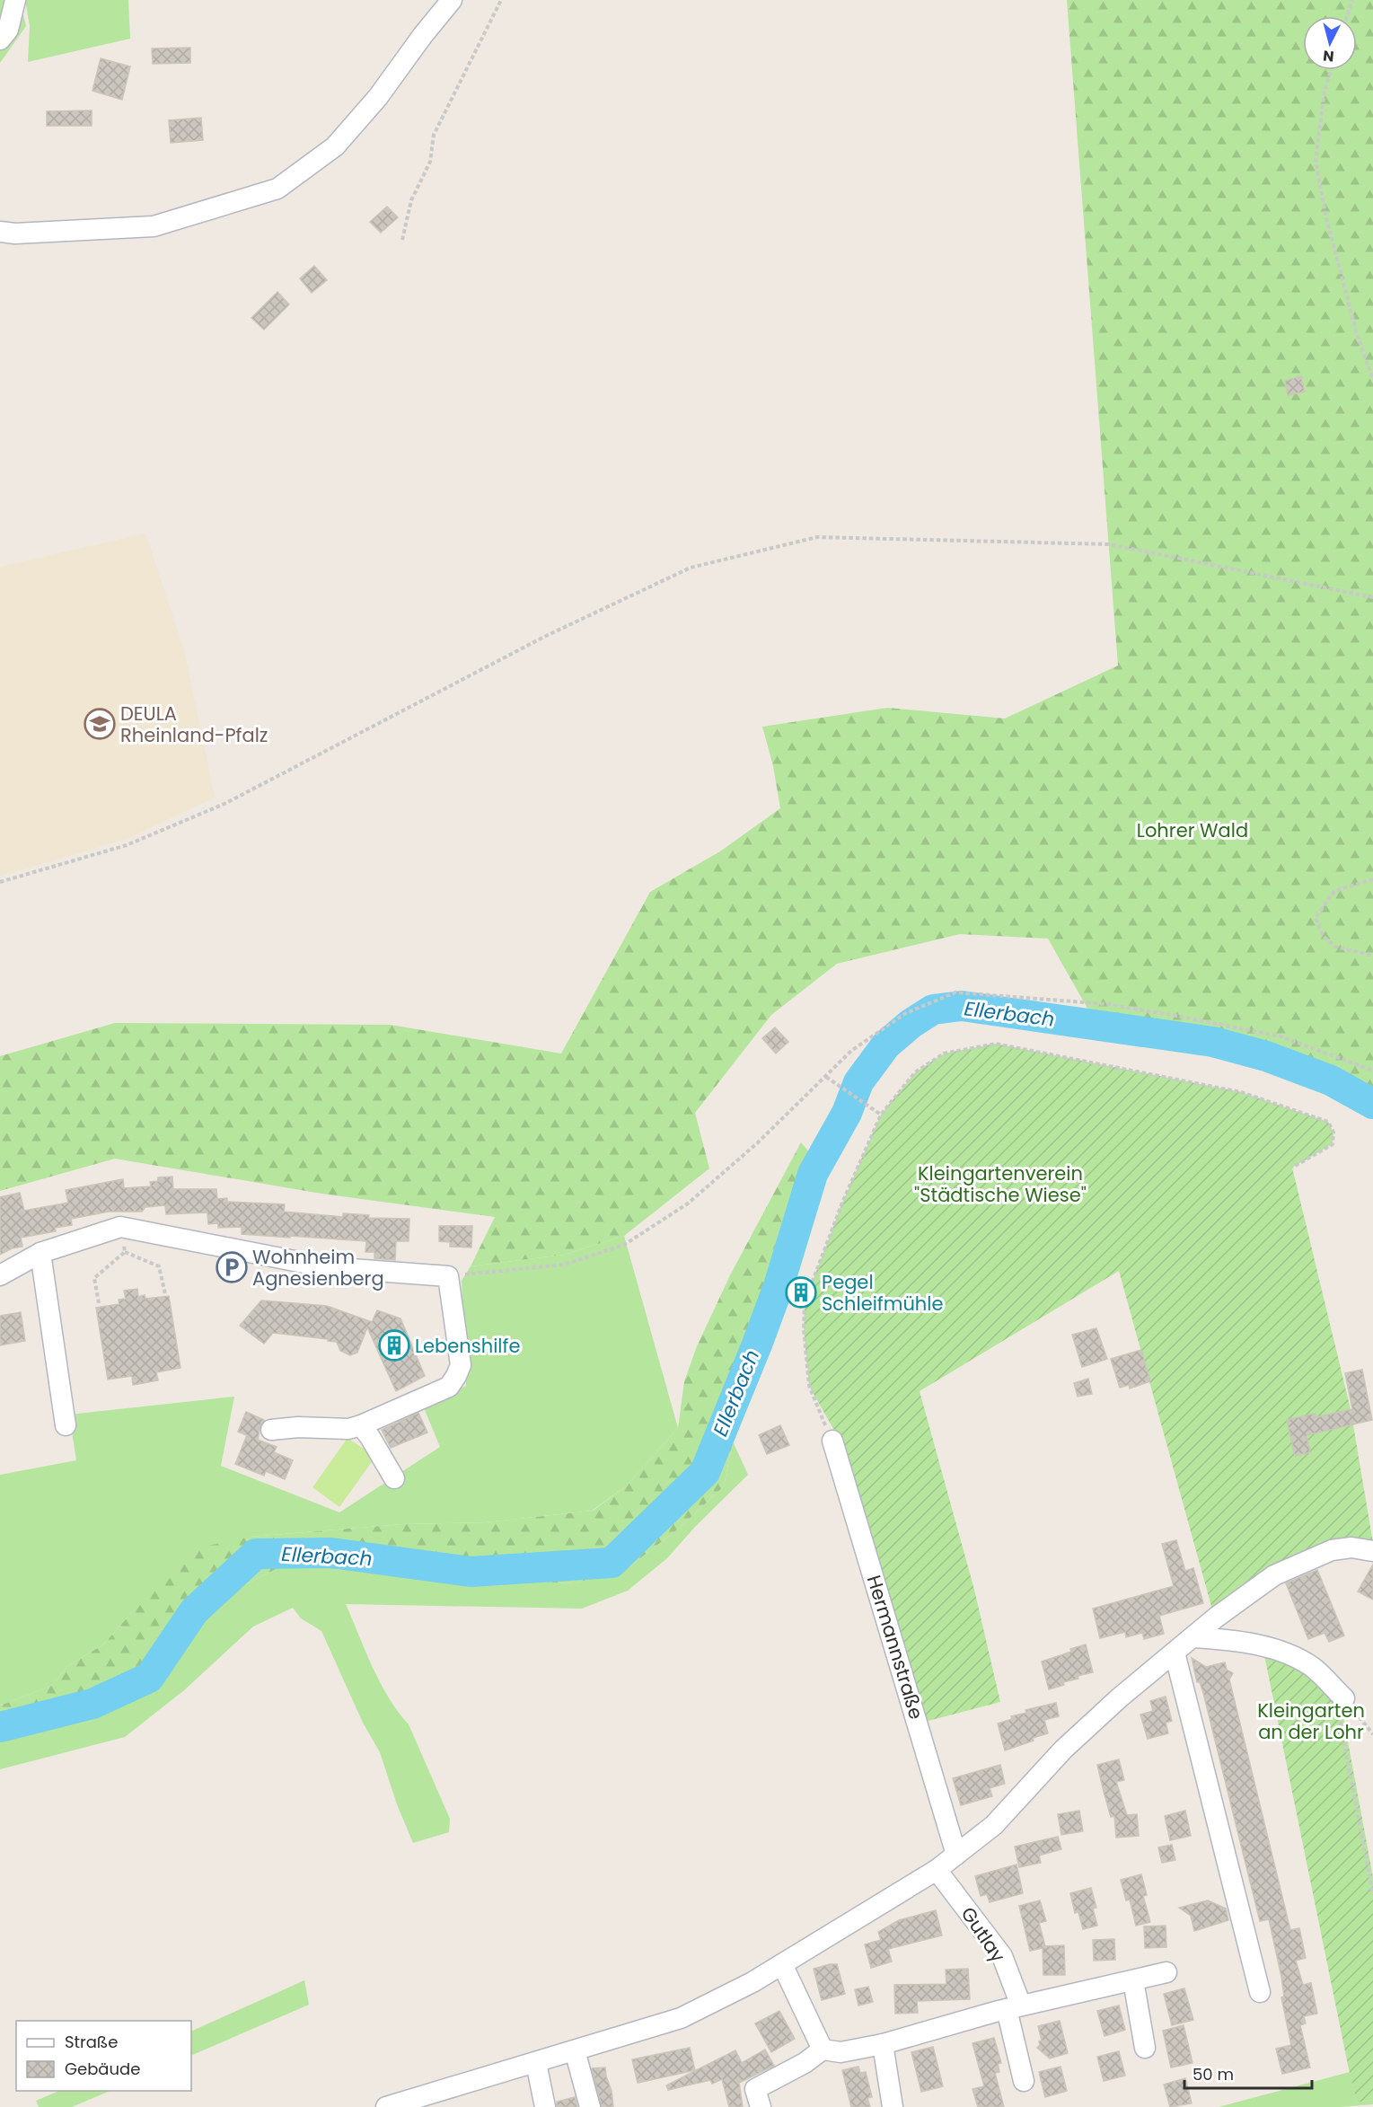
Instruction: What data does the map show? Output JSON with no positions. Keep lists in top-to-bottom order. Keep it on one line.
{"streets":{"street":["Hermannstraße","Gutlay"]},"water":["Ellerbach"],"parks":["Lohrer Wald","Kleingartenverein \"Städtische Wiese\"","Kleingarten an der Lohr"],"places":{"school or university":["DEULA Rheinland-Pfalz"],"parking":["Wohnheim Agnesienberg"],"building":["Pegel Schleifmühle","Lebenshilfe"]},"legend":["Straße","Gebäude"],"scale_bar":"50 m","north":"bottom"}
